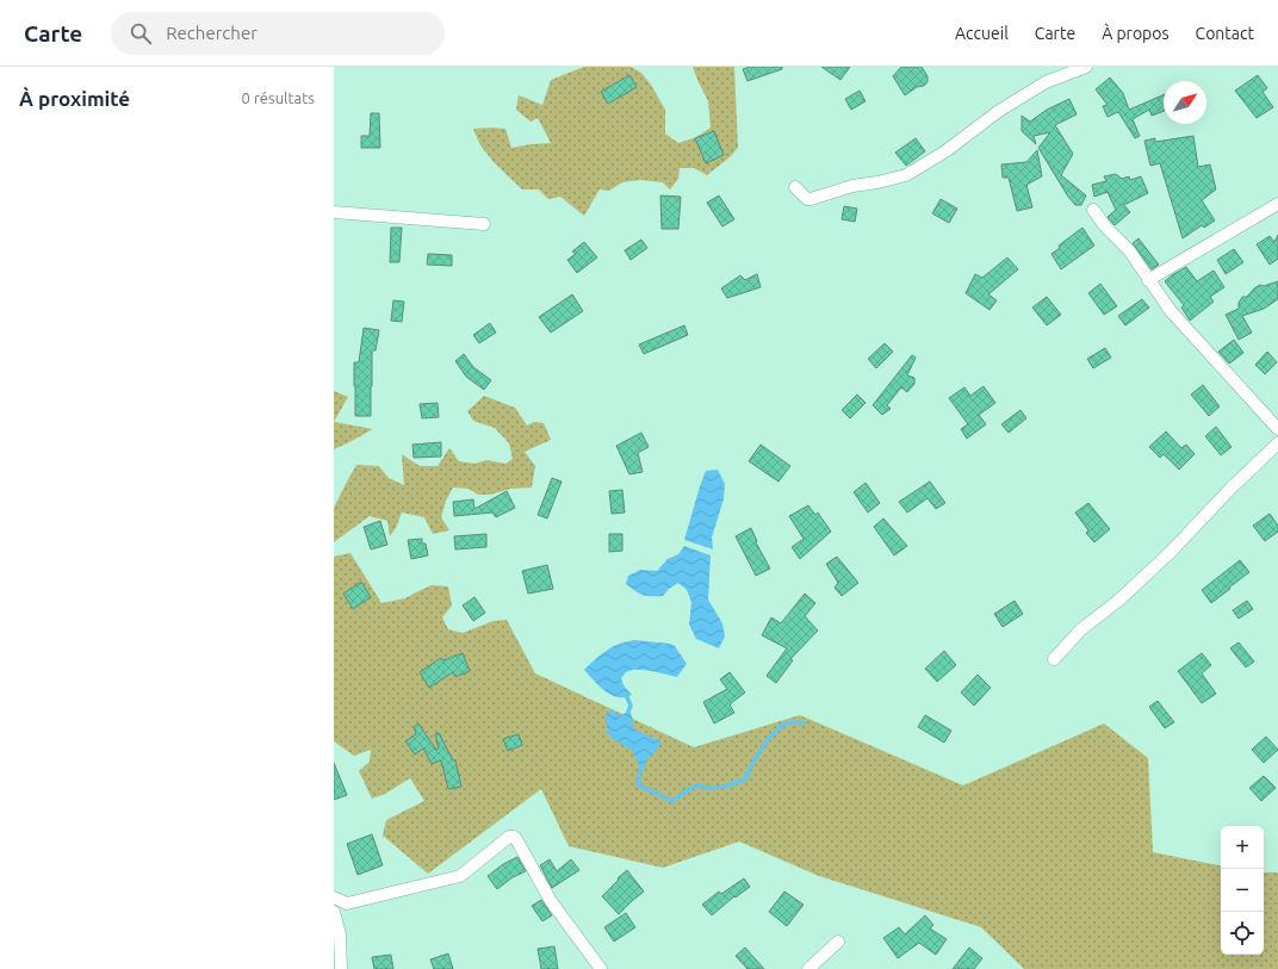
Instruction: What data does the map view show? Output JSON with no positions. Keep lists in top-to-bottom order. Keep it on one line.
{"north":"top right","page":{"header":"Carte","search":"Rechercher","nav":["Accueil","Carte","À propos","Contact"],"heading":["À proximité","0 résultats"],"map_buttons":["+","−"]}}
